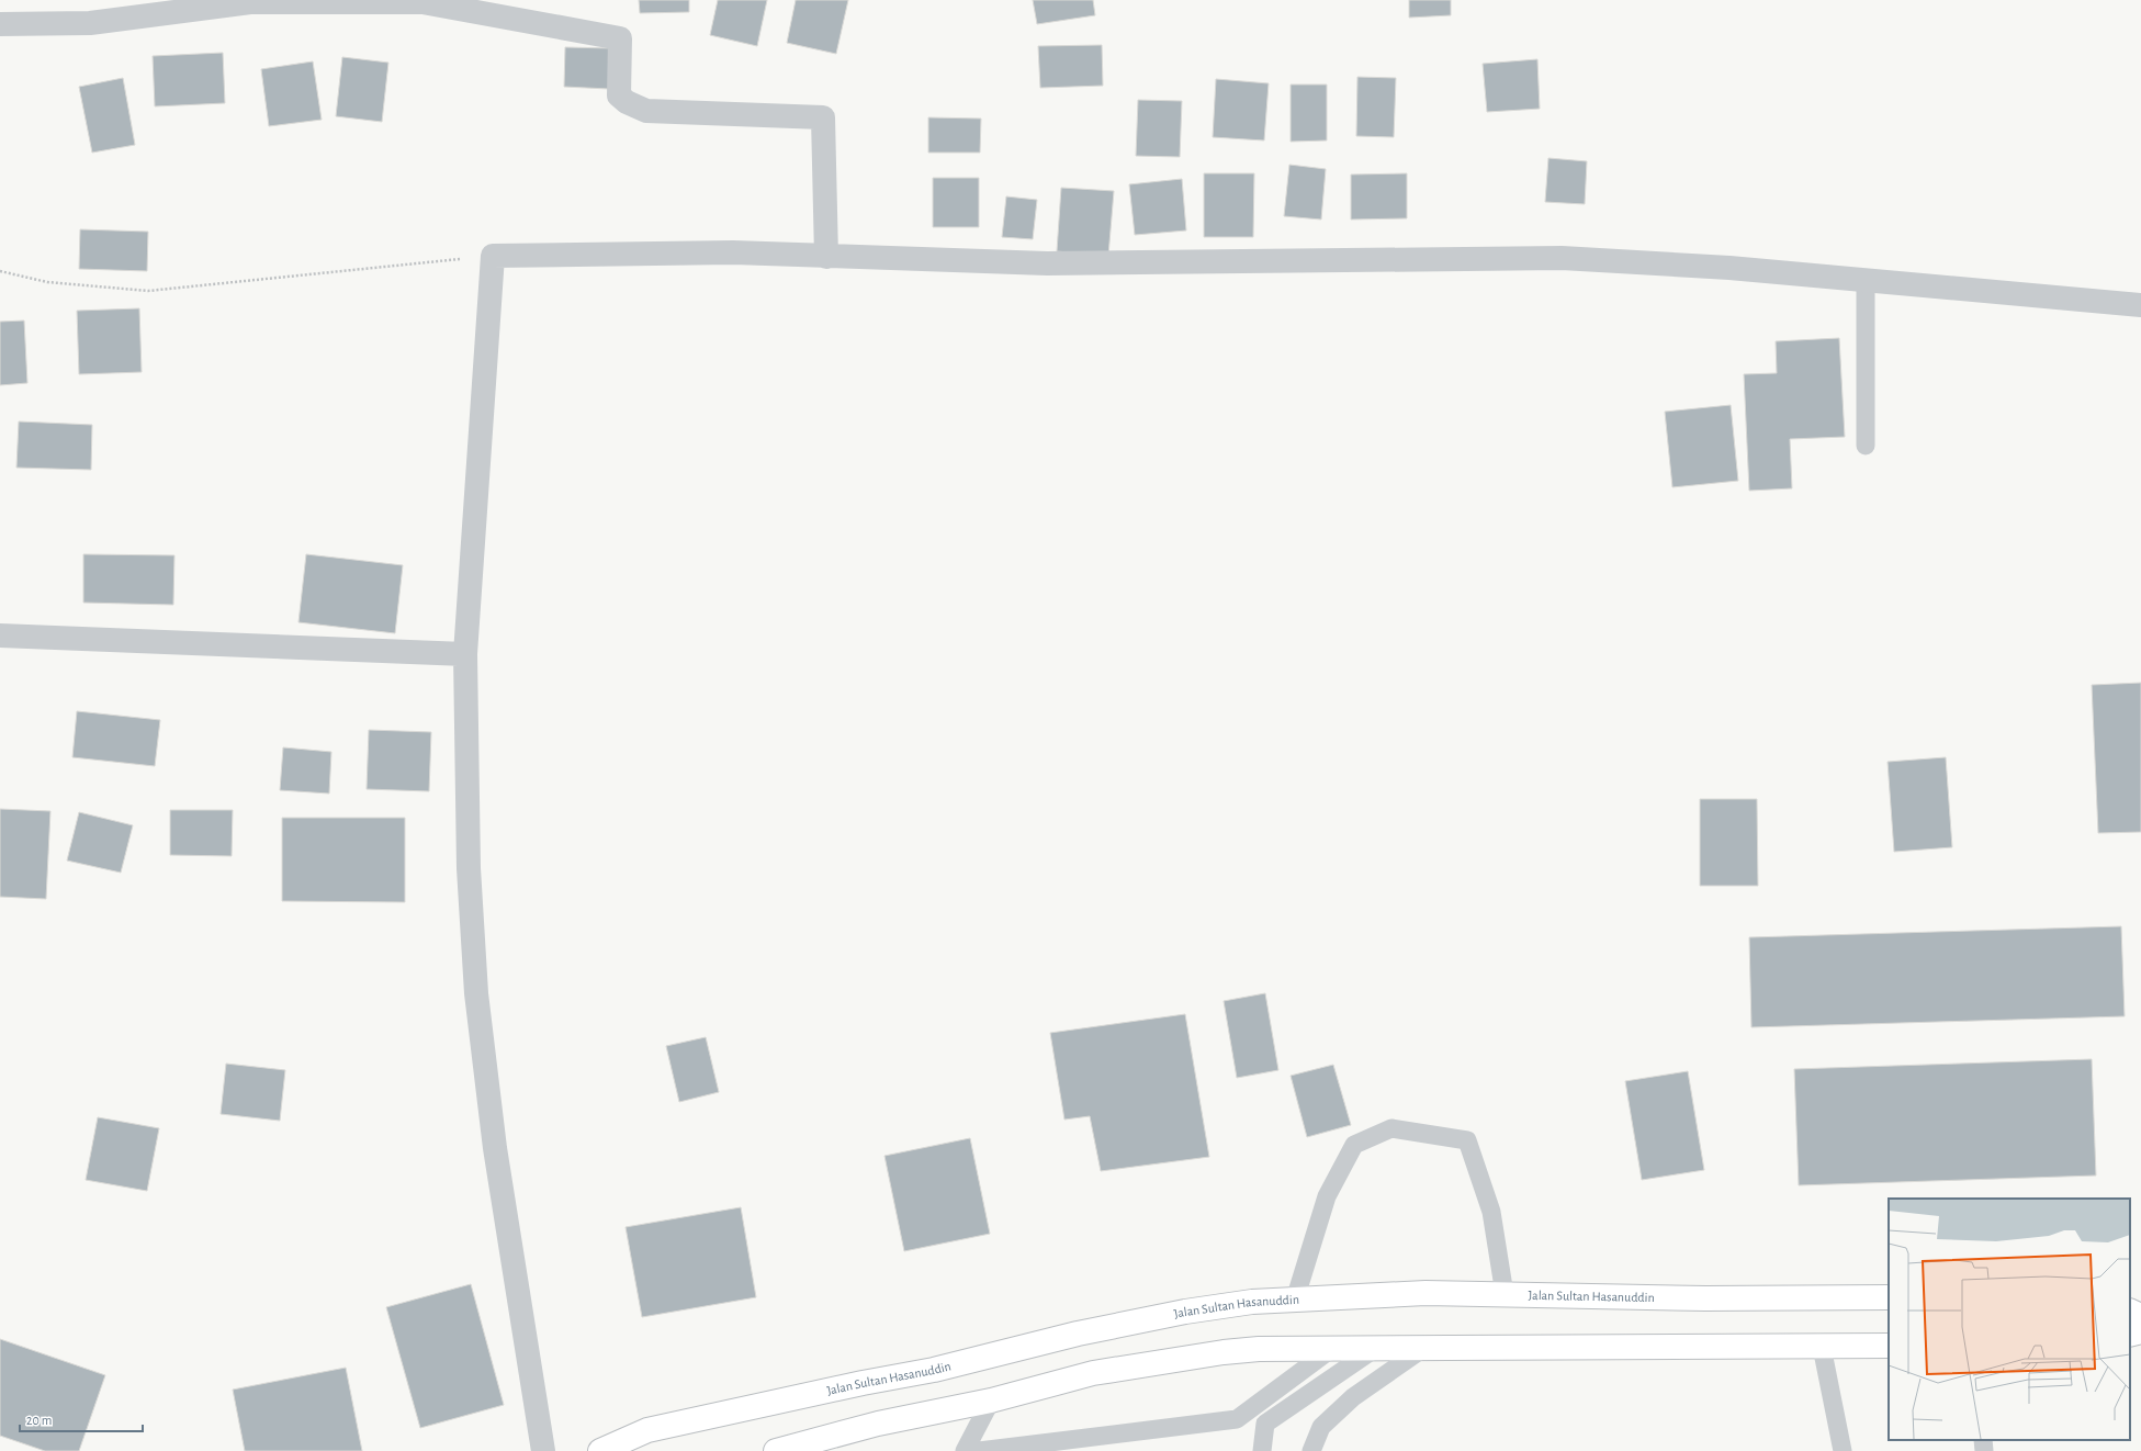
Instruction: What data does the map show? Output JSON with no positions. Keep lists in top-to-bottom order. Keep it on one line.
{"streets":{"highway":["Jalan Sultan Hasanuddin"]},"scale_bar":"20 m"}
